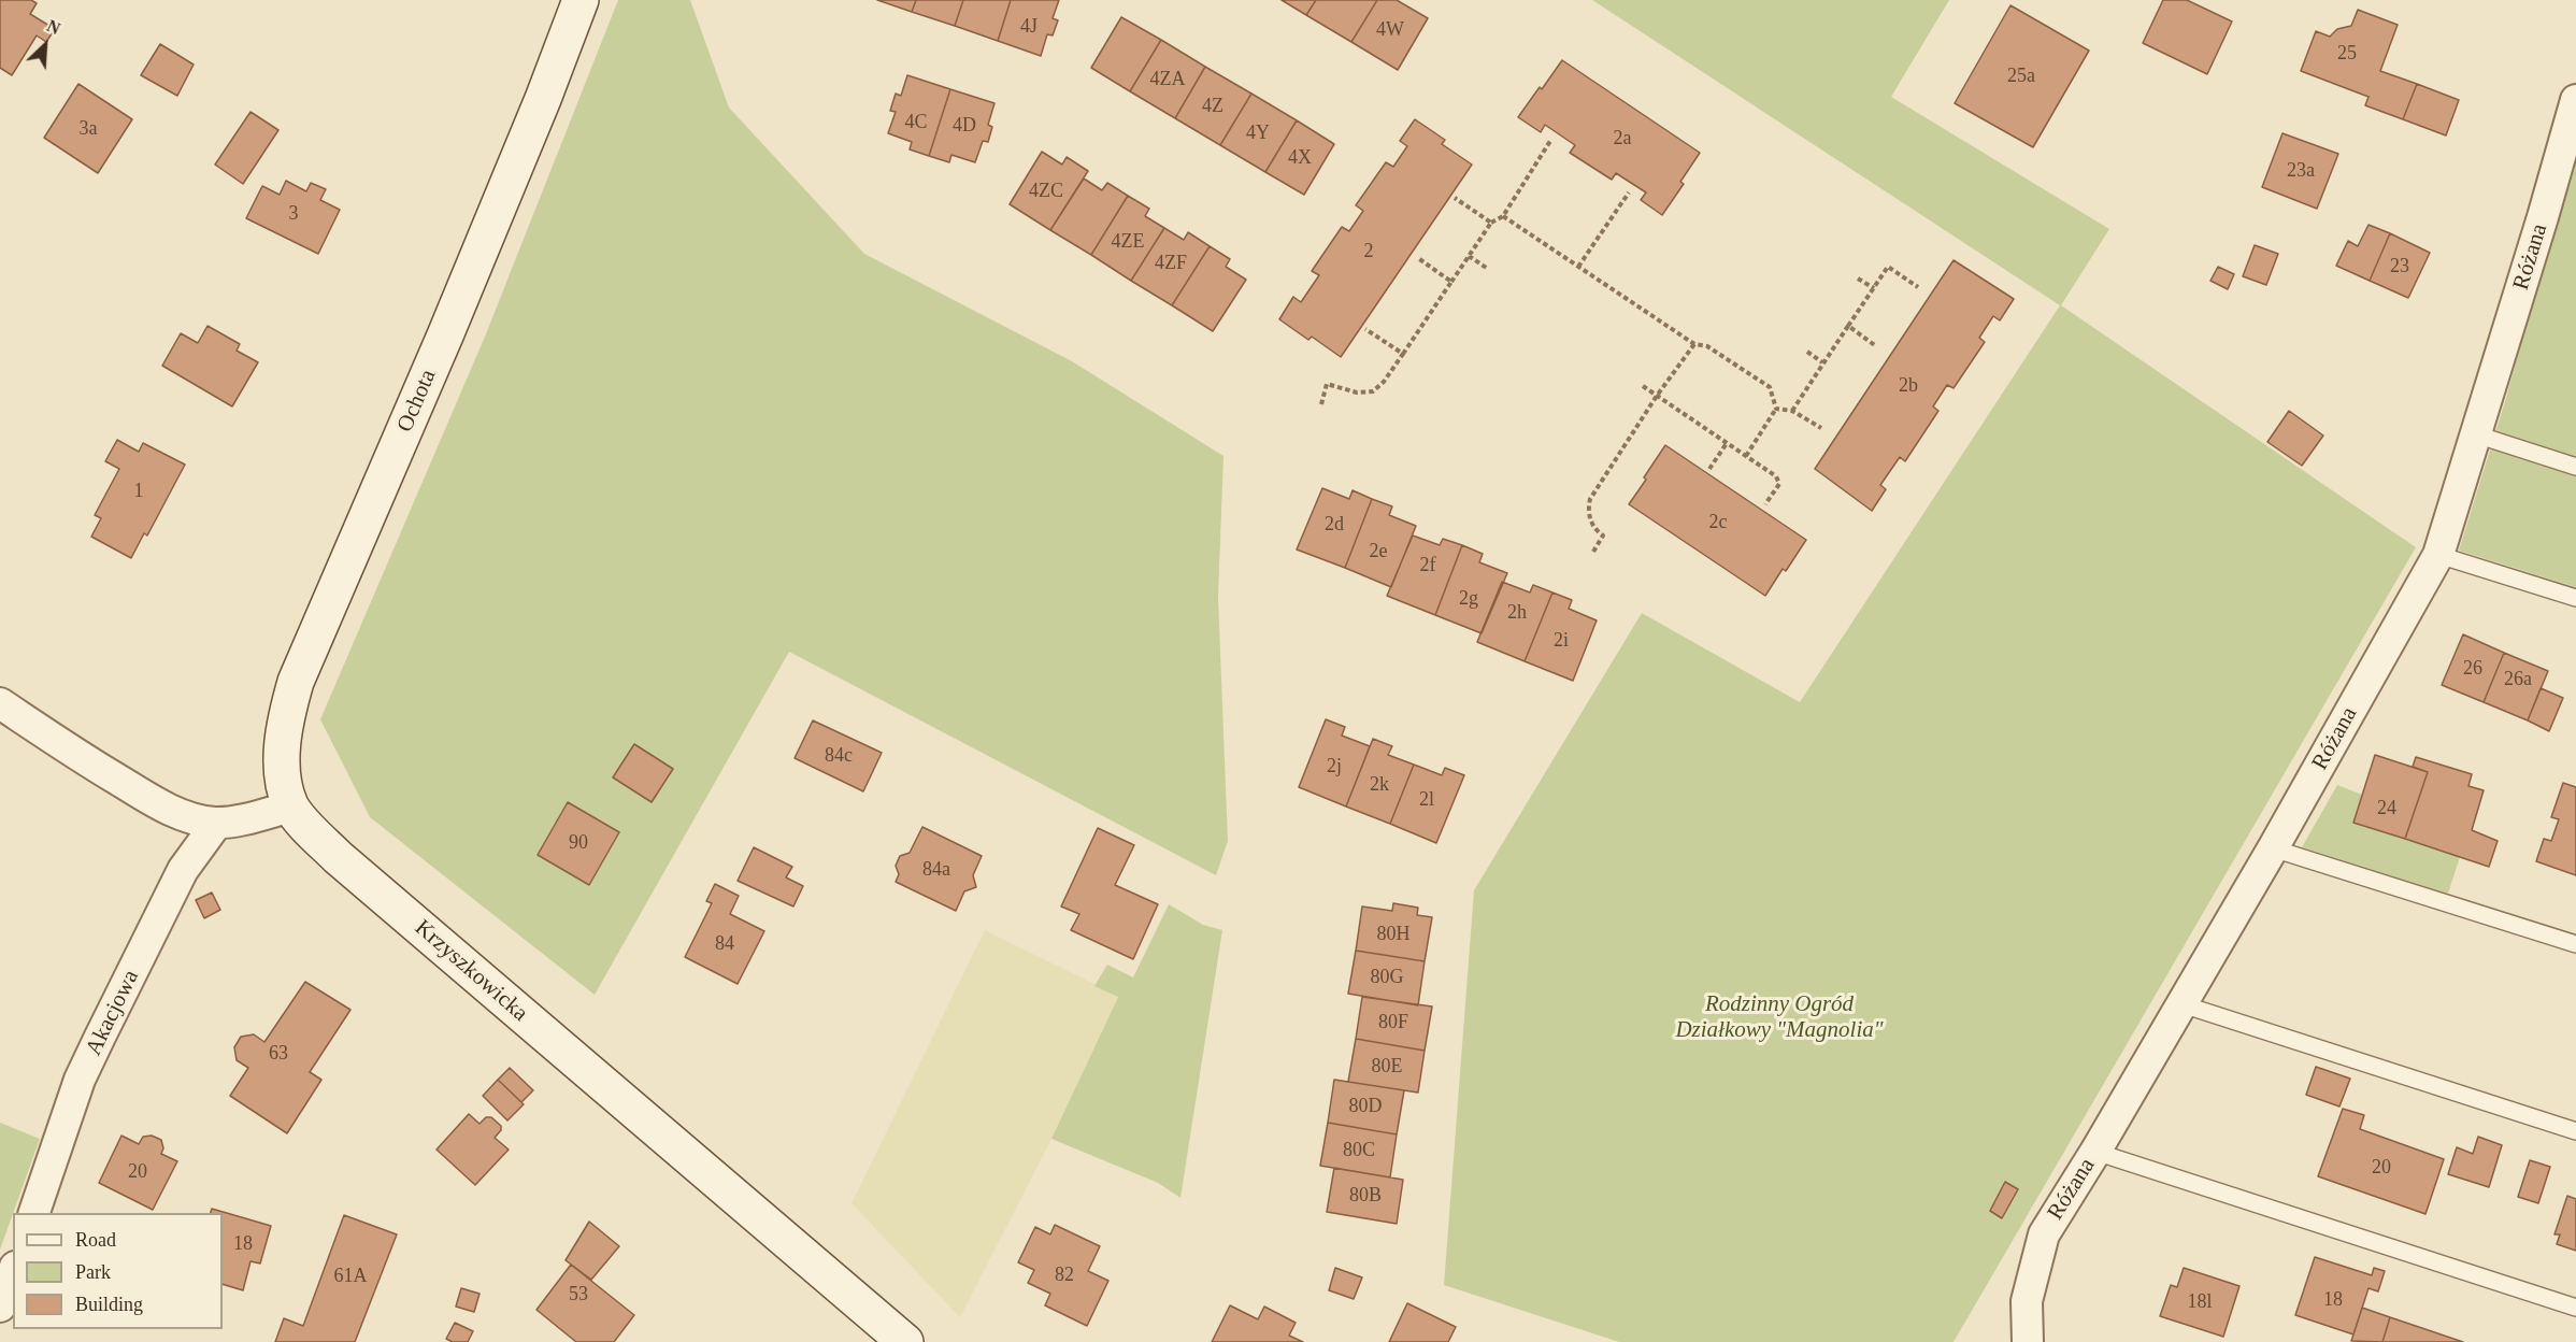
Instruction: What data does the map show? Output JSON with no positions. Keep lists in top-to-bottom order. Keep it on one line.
{"streets":{"street":["Różana","Ochota","Krzyszkowicka","Akacjowa"]},"crossings":[["Ochota","Krzyszkowicka"]],"parks":["Rodzinny Ogród Działkowy \"Magnolia\""],"house_numbers":["4J","4W","25","25a","4ZA","4Z","4C","4D","3a","4Y","2a","4X","23a","4ZC","3","4ZE","2","4ZF","23","2b","1","2c","2d","2e","2f","2g","2h","2i","26","26a","84c","2j","2k","2l","24","90","84a","80H","84","80G","80F","63","80E","80D","80C","20","20","80B","18","82","61A","53","18","18l"],"legend":["Road","Park","Building"],"north":"top right"}
